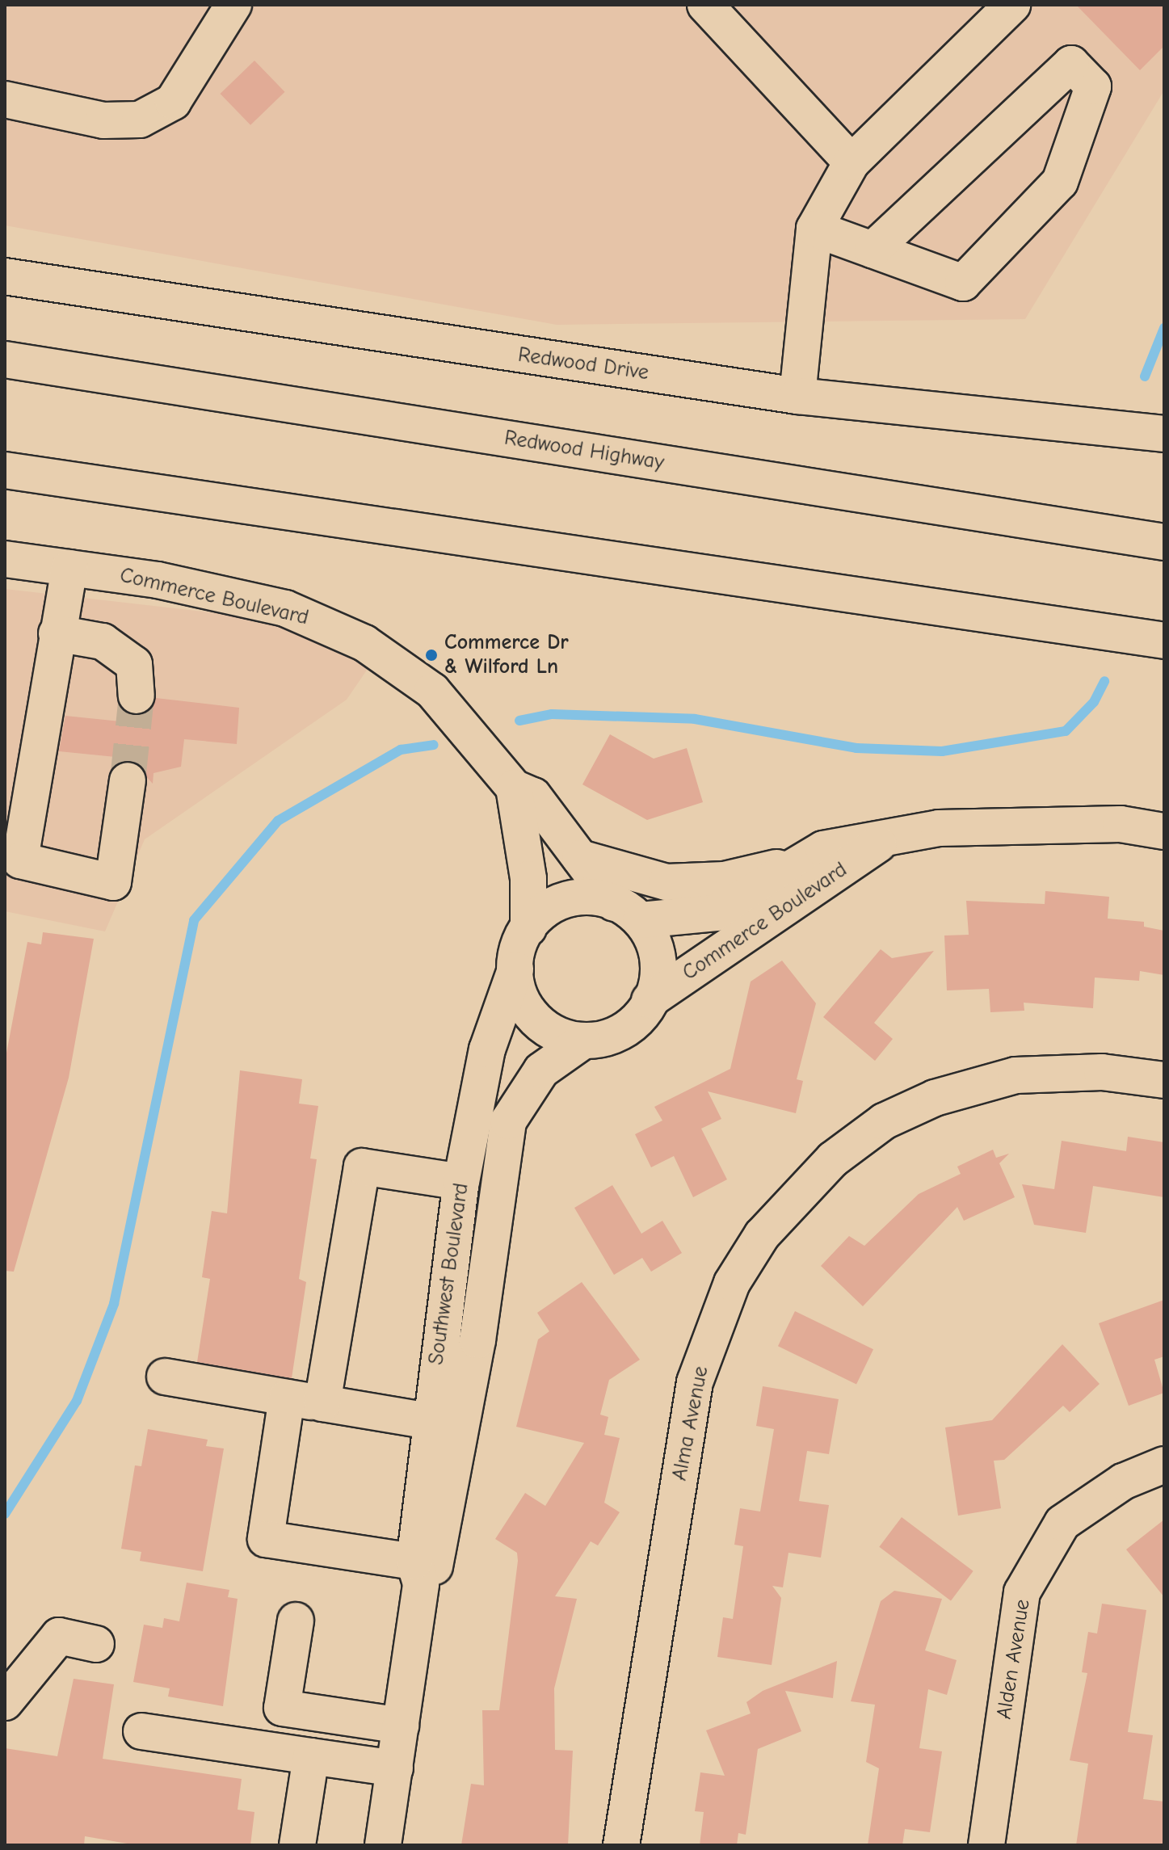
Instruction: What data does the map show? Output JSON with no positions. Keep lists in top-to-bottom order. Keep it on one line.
{"streets":{"main road":["Redwood Drive","Redwood Highway","Commerce Boulevard","Southwest Boulevard","Alma Avenue","Alden Avenue"]},"crossings":[["Commerce Boulevard","Southwest Boulevard"]],"places":["Commerce Dr & Wilford Ln"]}
